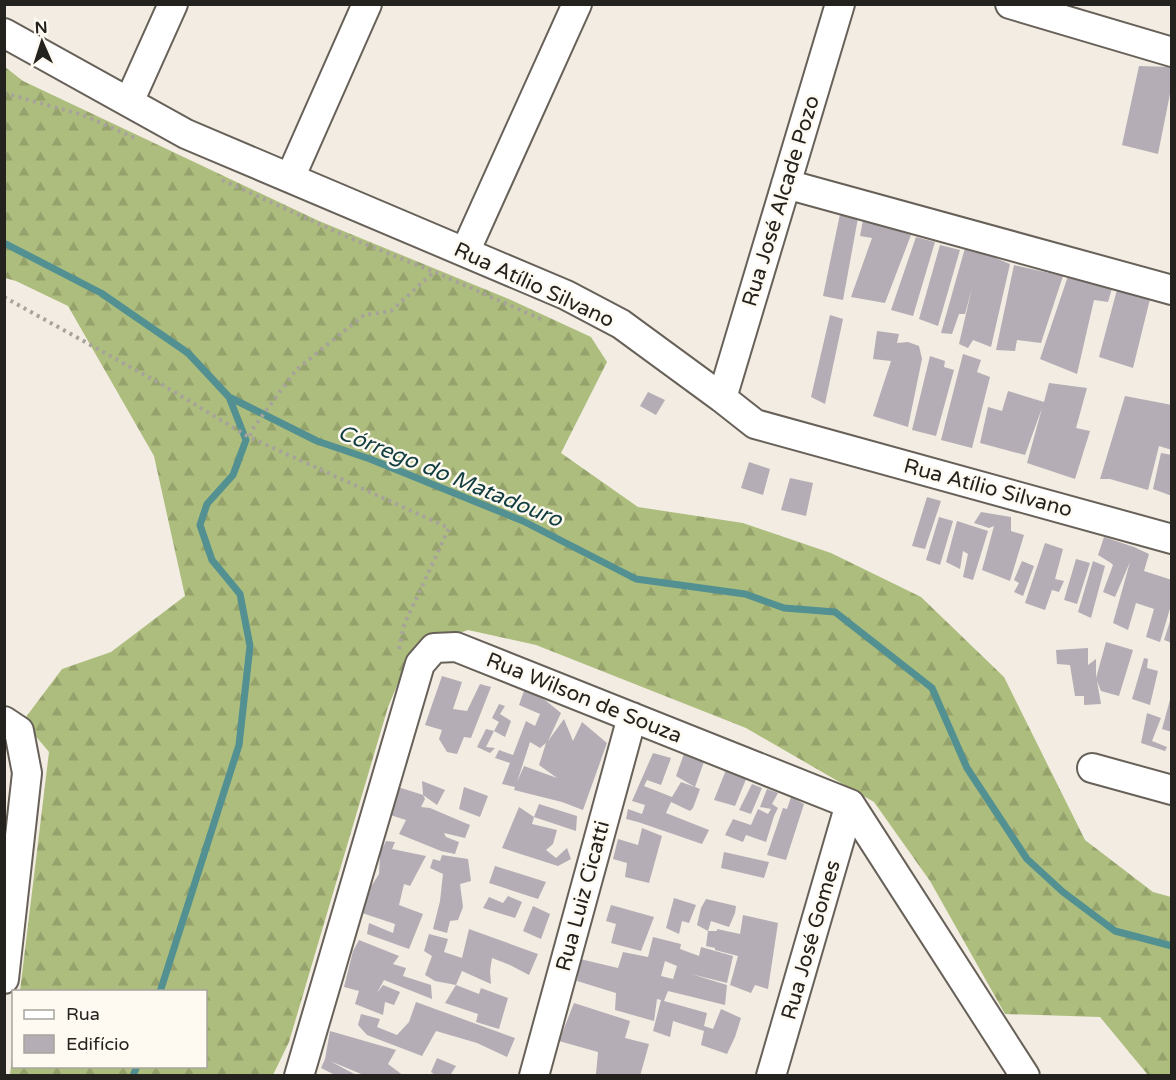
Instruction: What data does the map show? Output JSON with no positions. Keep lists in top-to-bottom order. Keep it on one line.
{"streets":{"street":["Rua José Alcade Pozo","Rua Atílio Silvano","Rua Wilson de Souza","Rua Luiz Cicatti","Rua José Gomes"]},"crossings":[["Rua José Alcade Pozo","Rua Atílio Silvano"],["Rua Wilson de Souza","Rua Luiz Cicatti"],["Rua Wilson de Souza","Rua José Gomes"]],"water":["Córrego do Matadouro"],"legend":["Rua","Edifício"],"north":"top"}
